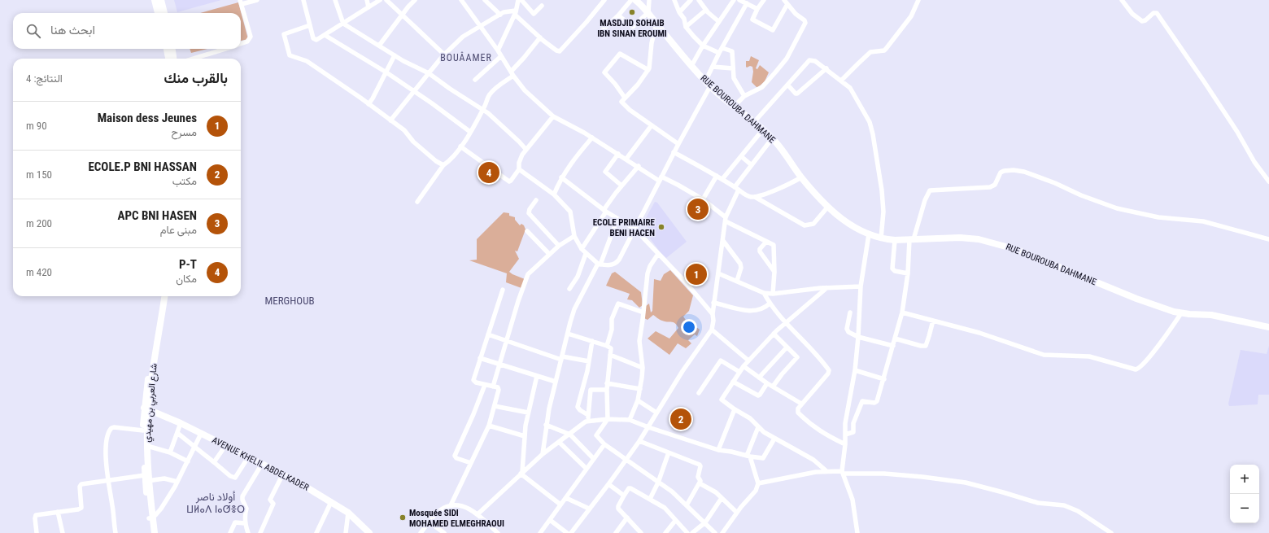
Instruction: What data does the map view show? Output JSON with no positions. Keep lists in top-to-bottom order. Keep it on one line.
{"streets":{"street":["RUE BOUROUBA DAHMANE","شارع العربي بن مهيدي","AVENUE KHELIL ABDELKADER"]},"crossings":[["شارع العربي بن مهيدي","AVENUE KHELIL ABDELKADER"]],"districts":["BOUÂAMER","MERGHOUB","أولاد ناصر ⵡⵍⴰⴷ ⵏⴰⵚⴻⵔ"],"places":["MASDJID SOHAIB IBN SINAN EROUMI","ECOLE PRIMAIRE BENI HACEN","Mosquée SIDI MOHAMED ELMEGHRAOUI"],"page":{"search":"ابحث هنا","heading":["بالقرب منك","النتائج: 4"],"list":[{"mark":"1","name":"Maison dess Jeunes","note":"مسرح","value":"90 m"},{"mark":"2","name":"ECOLE.P BNI HASSAN","note":"مكتب","value":"150 m"},{"mark":"3","name":"APC BNI HASEN","note":"مبنى عام","value":"200 m"},{"mark":"4","name":"P-T","note":"مكان","value":"420 m"}],"pins":["4","3","1","2"],"map_buttons":["+","−"]}}
